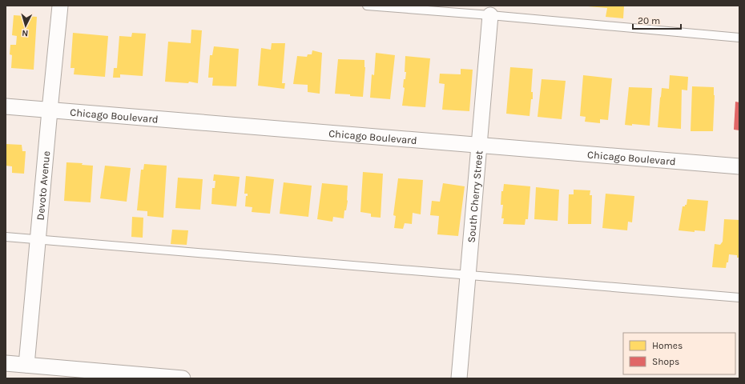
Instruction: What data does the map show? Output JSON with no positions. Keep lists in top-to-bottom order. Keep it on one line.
{"streets":{"street":["Chicago Boulevard","Devoto Avenue","South Cherry Street"]},"crossings":[["Chicago Boulevard","Devoto Avenue"],["Chicago Boulevard","South Cherry Street"]],"legend":["Homes","Shops"],"scale_bar":"20 m","north":"bottom"}
